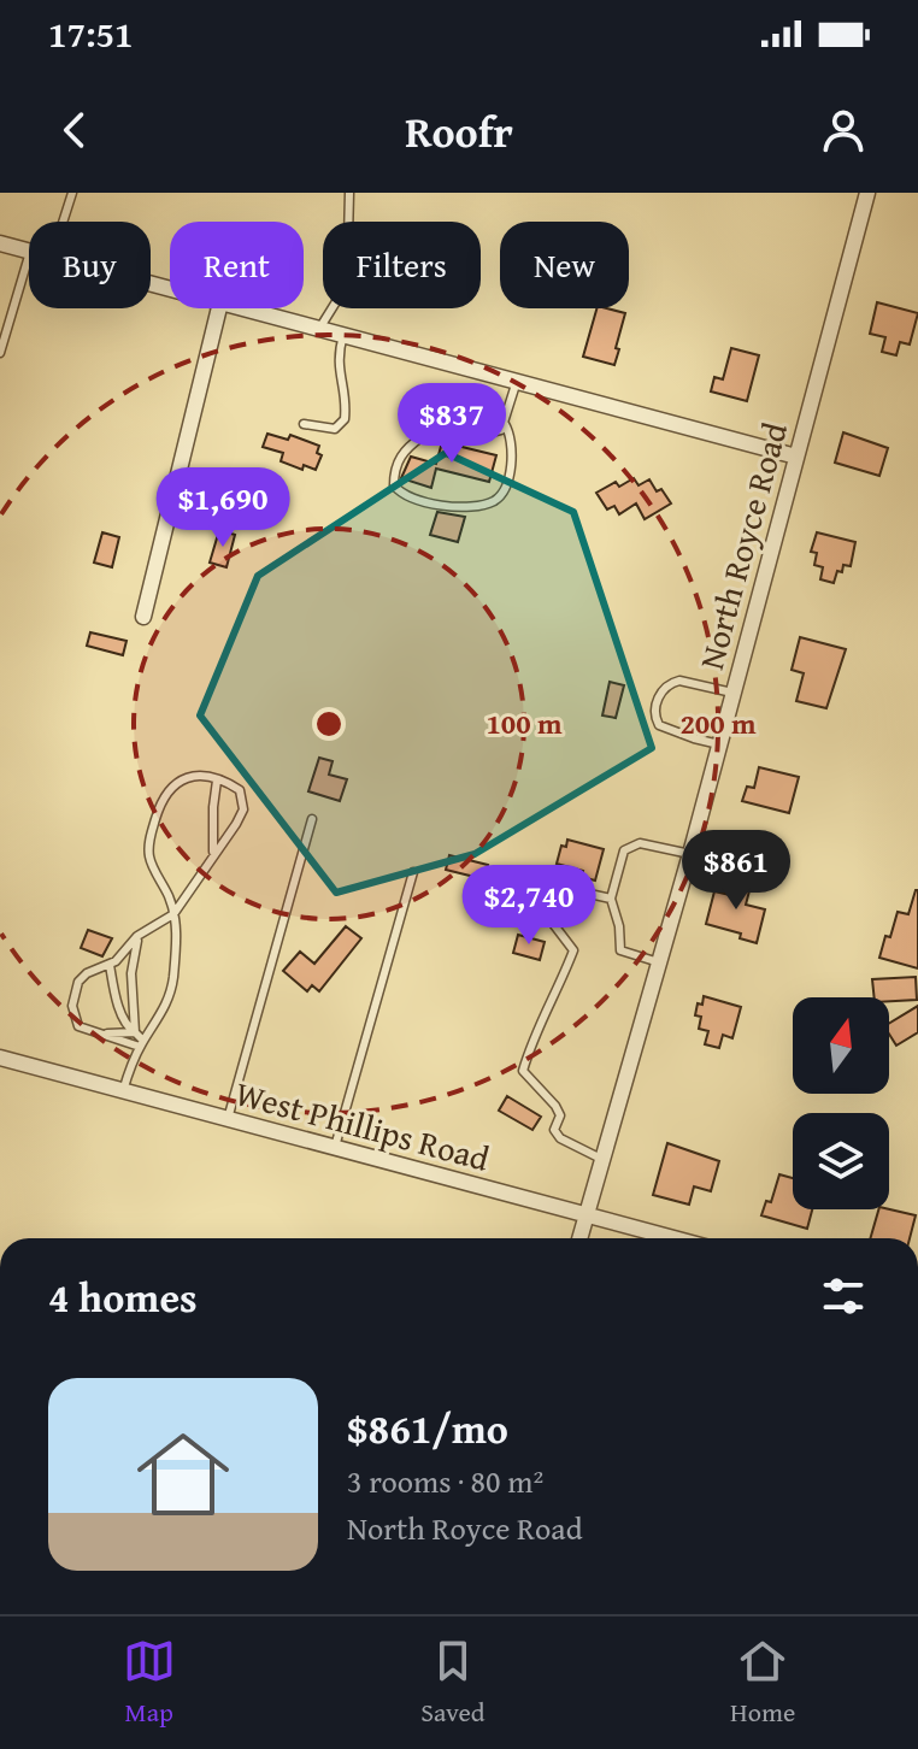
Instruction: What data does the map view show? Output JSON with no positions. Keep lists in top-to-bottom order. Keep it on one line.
{"streets":{"street":["North Royce Road","West Phillips Road"]},"crossings":[["North Royce Road","West Phillips Road"]],"north":"top","page":{"status":"17:51","header":"Roofr","chip":["Buy","Rent","Filters","New"],"price":["$837","$1,690","$861","$2,740"],"heading":"4 homes","list":[{"name":"$861/mo","note":"3 rooms · 80 m² · North Royce Road"}],"tabs":["Map","Saved","Home"]},"rings":["100 m","200 m"]}
